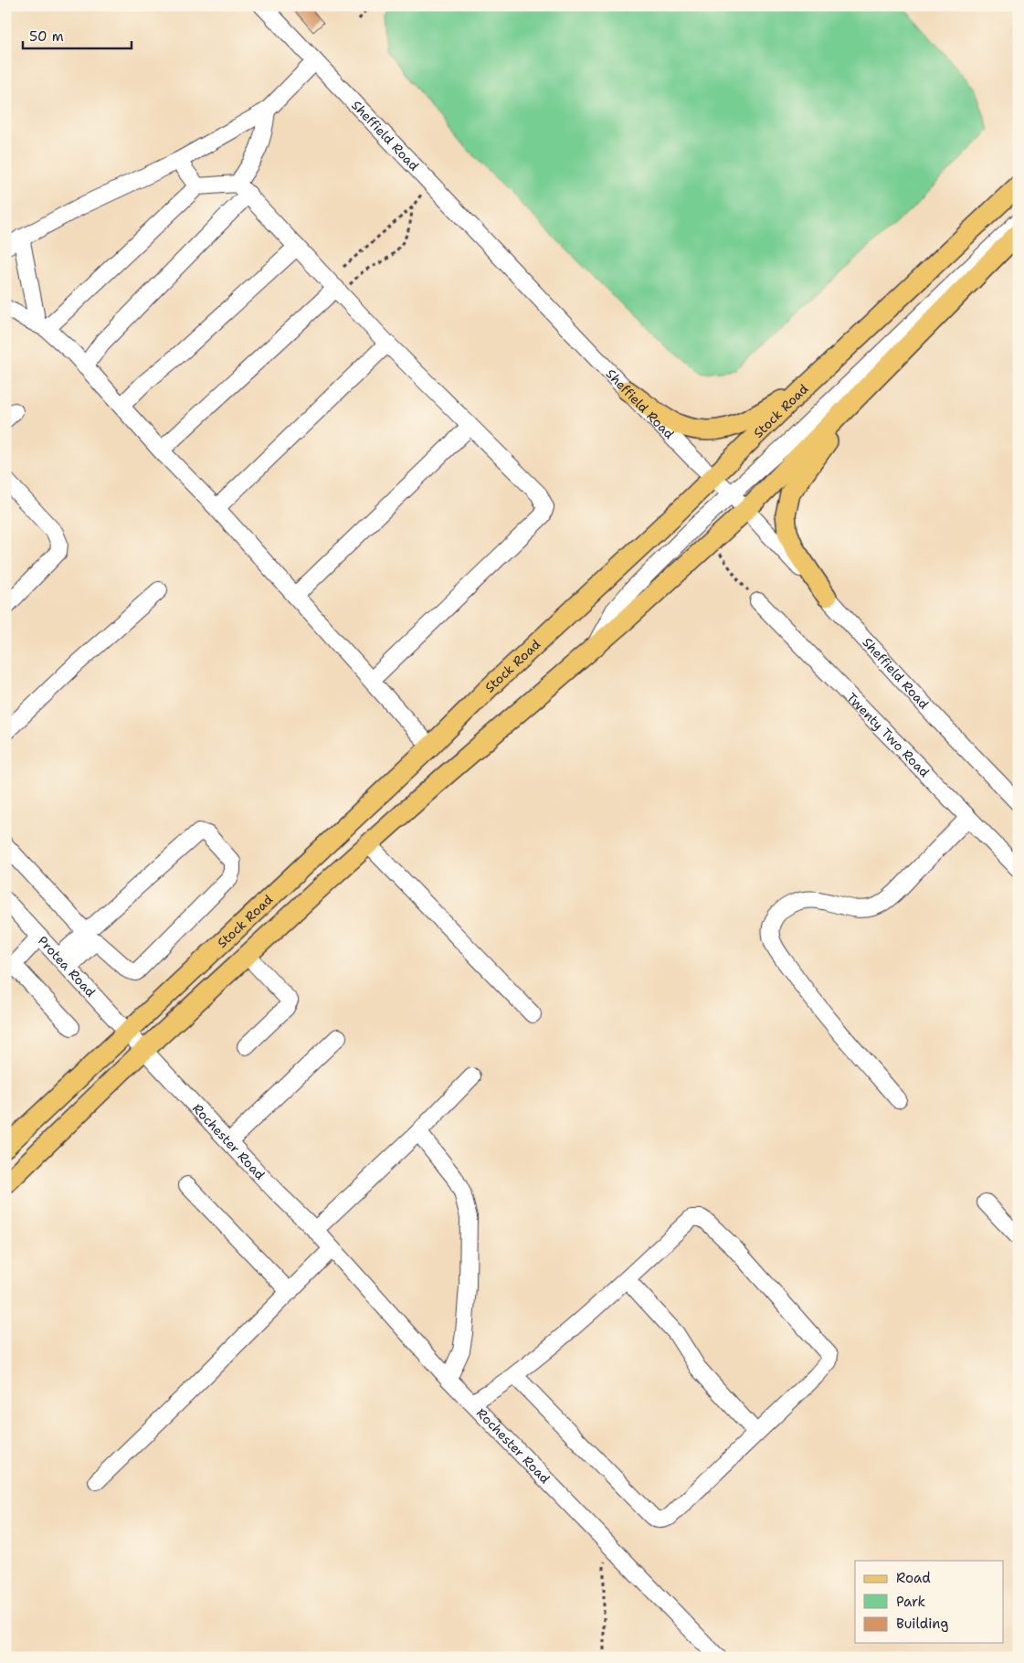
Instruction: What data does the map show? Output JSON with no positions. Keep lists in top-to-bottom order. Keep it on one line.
{"streets":{"main road":["Stock Road"],"street":["Sheffield Road","Twenty Two Road","Protea Road","Rochester Road"]},"crossings":[["Sheffield Road","Stock Road"],["Stock Road","Protea Road"],["Stock Road","Rochester Road"],["Protea Road","Rochester Road"]],"legend":["Road","Park","Building"],"scale_bar":"50 m"}
